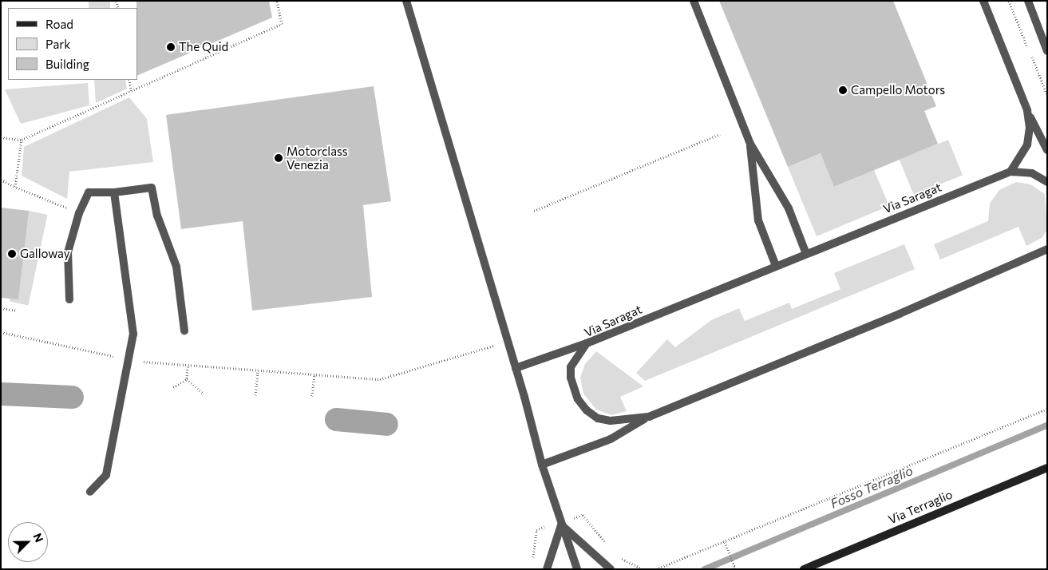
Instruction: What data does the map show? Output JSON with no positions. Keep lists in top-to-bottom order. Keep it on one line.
{"streets":{"main road":["Via Terraglio"],"street":["Via Saragat"]},"water":["Fosso Terraglio"],"places":["The Quid","Campello Motors","Motorclass Venezia","Galloway"],"legend":["Road","Park","Building"],"north":"top right"}
